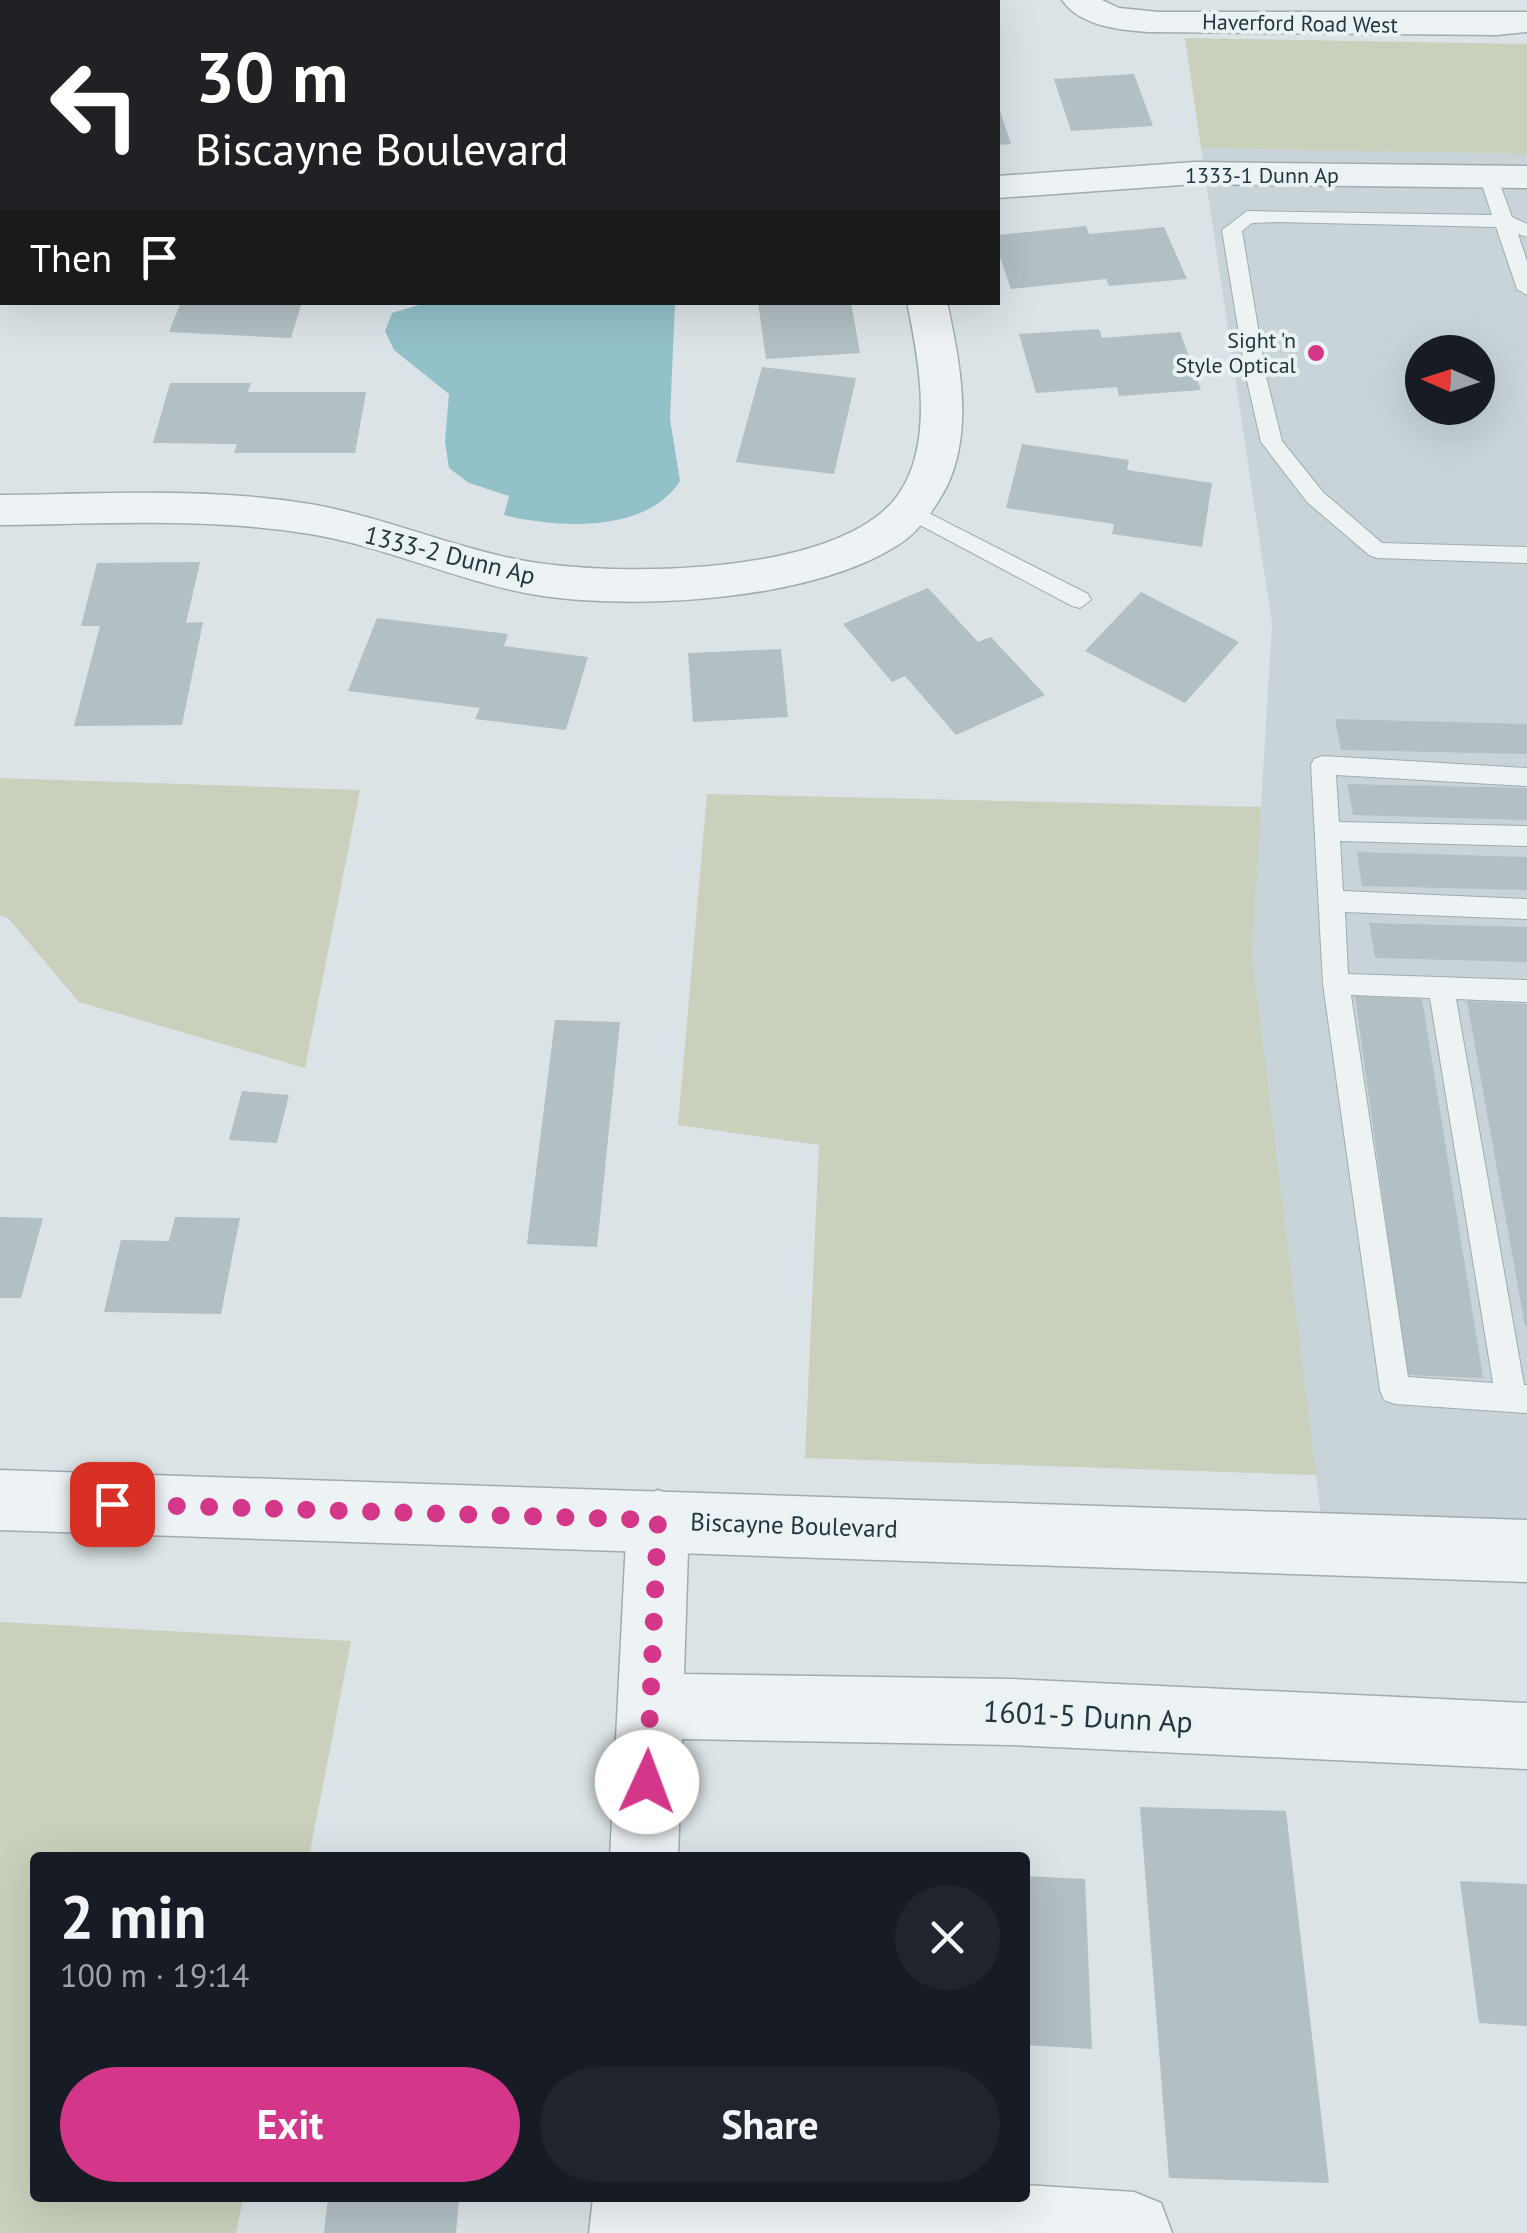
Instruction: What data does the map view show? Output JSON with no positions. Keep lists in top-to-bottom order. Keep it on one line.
{"streets":{"street":["Haverford Road West","1333-1 Dunn Ap","1333-2 Dunn Ap","Biscayne Boulevard","1601-5 Dunn Ap"]},"places":["Sight 'n Style Optical"],"north":"left","page":{"turn":["30 m","Biscayne Boulevard"],"then":"Then","heading":["2 min","100 m · 19:14"],"buttons":["Exit","Share"]}}
